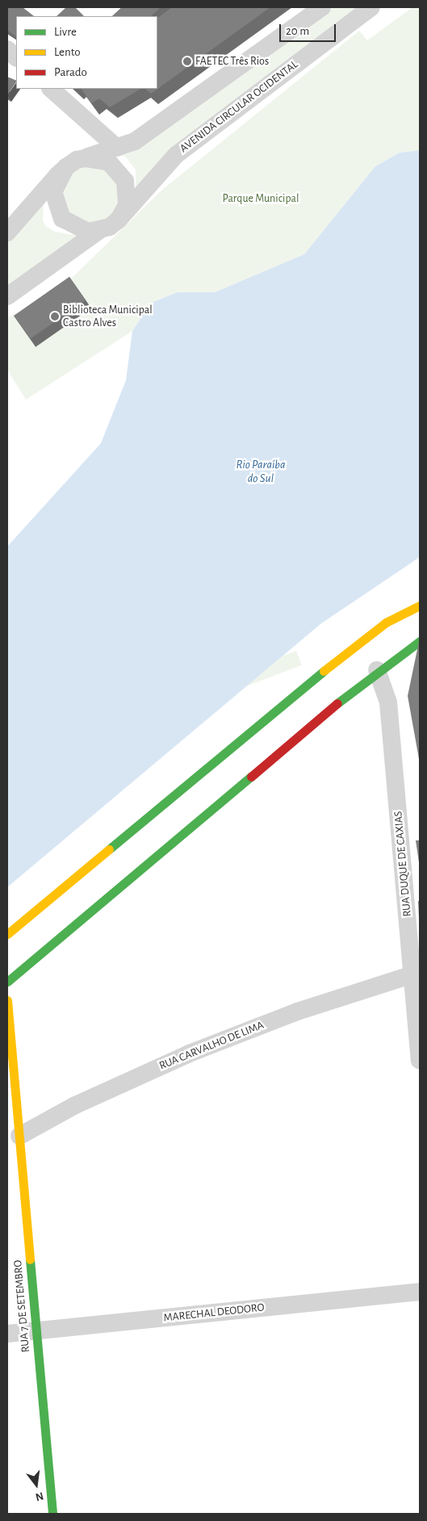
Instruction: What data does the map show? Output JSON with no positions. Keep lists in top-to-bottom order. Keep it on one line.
{"streets":{"main road":["RUA 7 DE SETEMBRO"],"street":["AVENIDA CIRCULAR OCIDENTAL","RUA DUQUE DE CAXIAS","RUA CARVALHO DE LIMA","MARECHAL DEODORO"]},"crossings":[["RUA DUQUE DE CAXIAS","RUA CARVALHO DE LIMA"],["RUA CARVALHO DE LIMA","RUA 7 DE SETEMBRO"],["RUA 7 DE SETEMBRO","MARECHAL DEODORO"]],"water":["Rio Paraíba do Sul"],"parks":["Parque Municipal"],"places":["FAETEC Três Rios","Biblioteca Municipal Castro Alves"],"legend":["Livre","Lento","Parado"],"scale_bar":"20 m","north":"bottom"}
